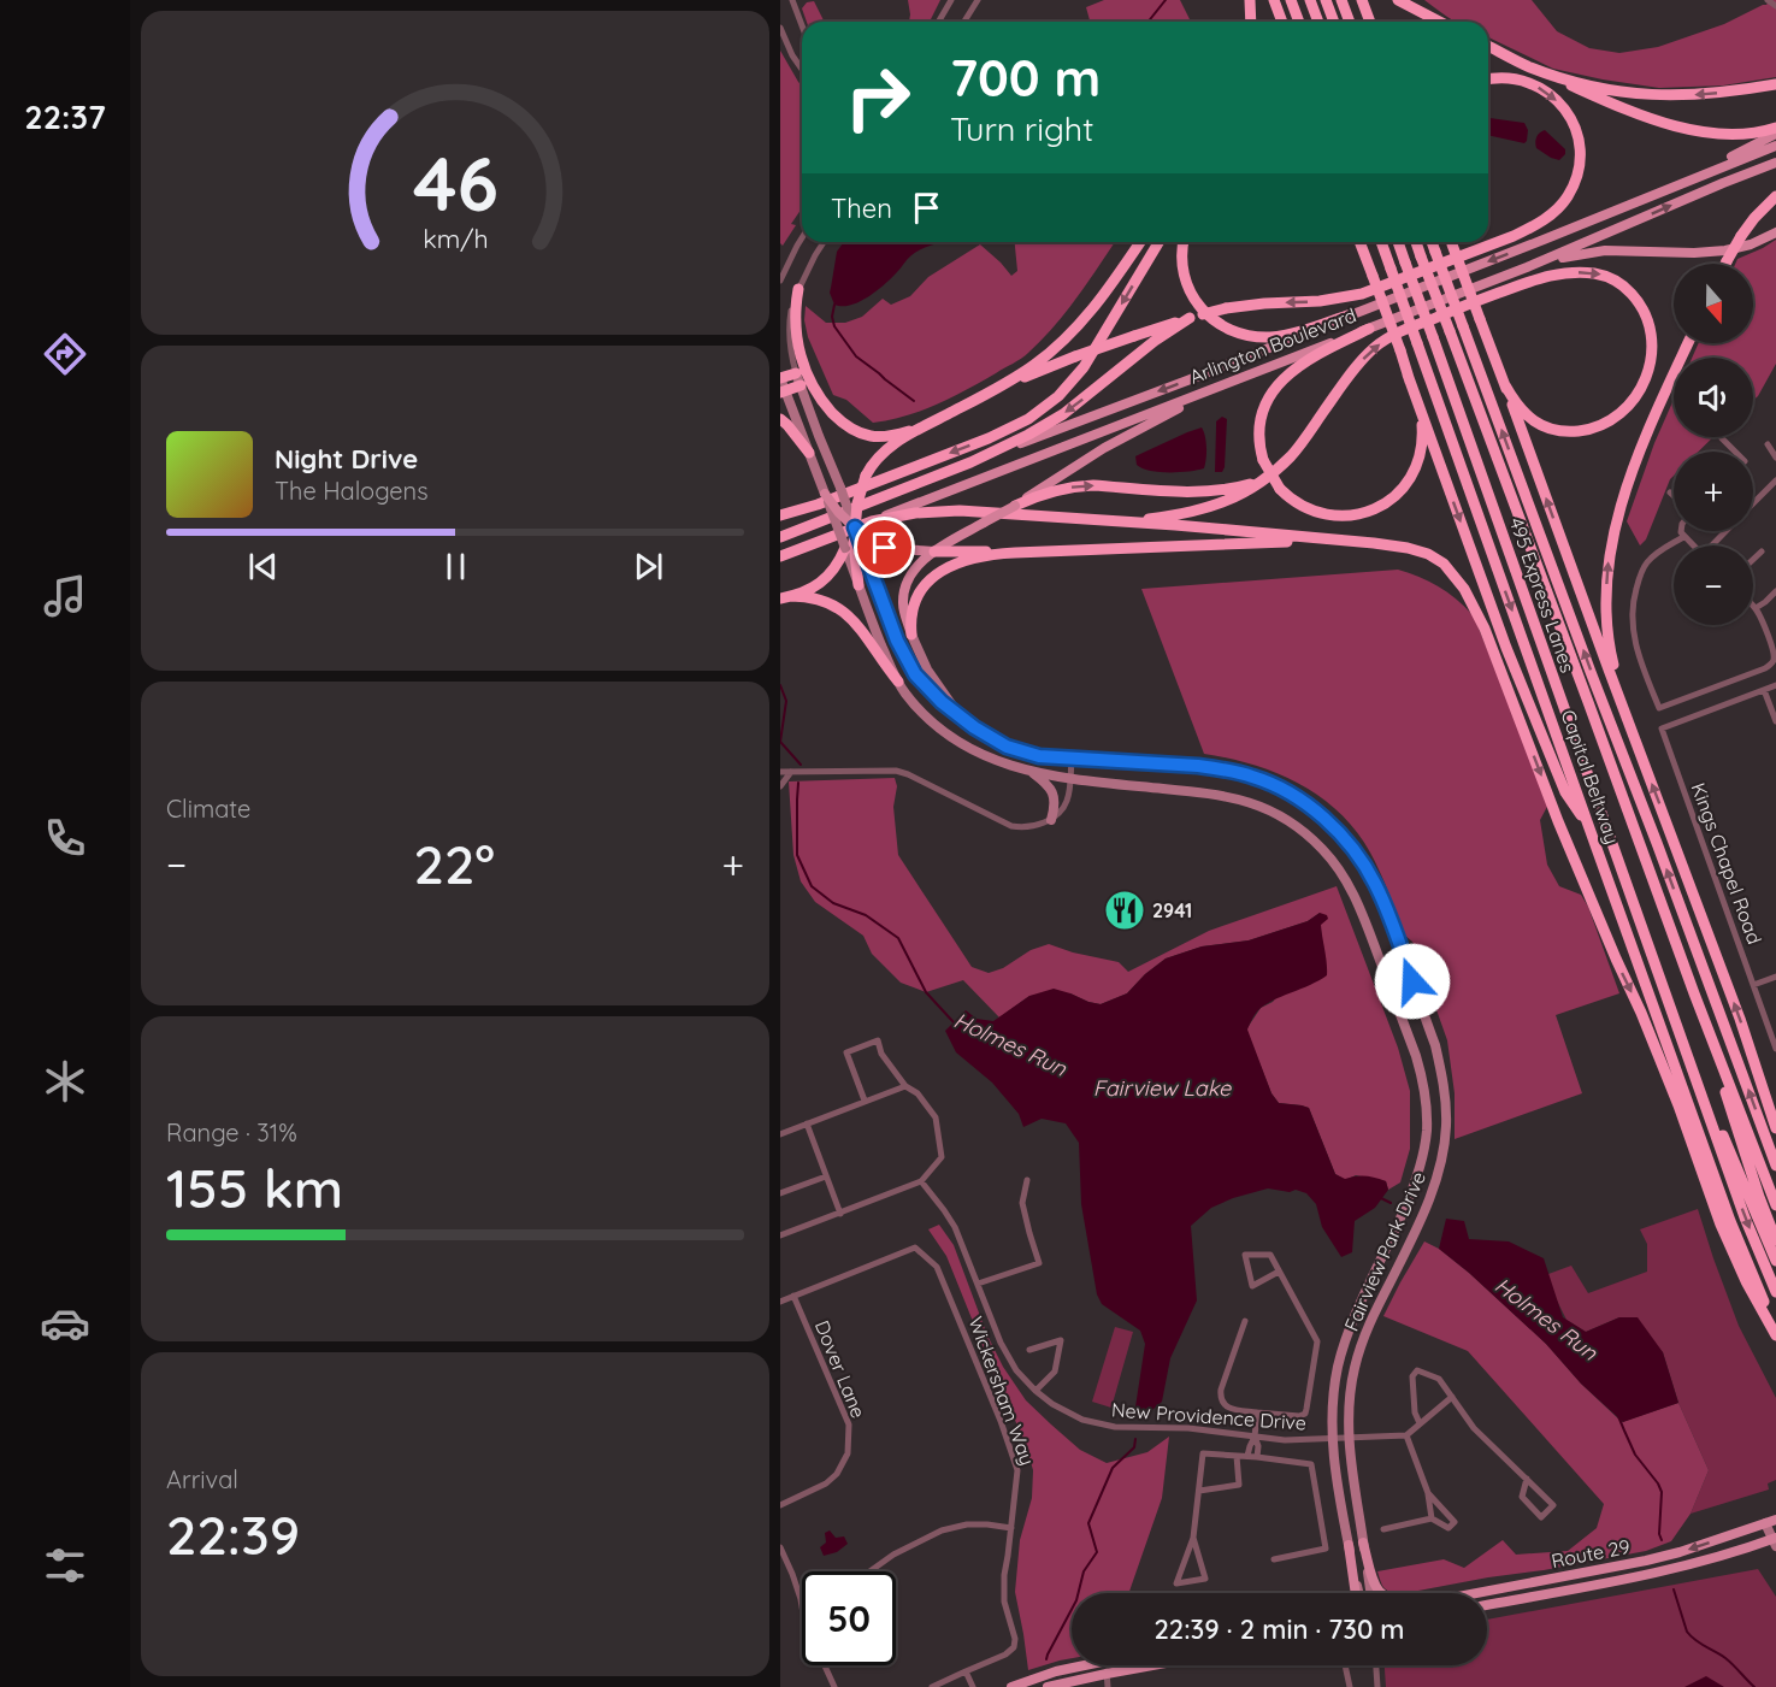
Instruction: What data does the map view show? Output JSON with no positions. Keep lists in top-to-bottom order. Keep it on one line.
{"streets":{"highway":["Arlington Boulevard","495 Express Lanes","Capital Beltway"],"main road":["Fairview Park Drive","Route 29"],"street":["Kings Chapel Road","Dover Lane","Wickersham Way","New Providence Drive"]},"crossings":[["Fairview Park Drive","New Providence Drive"],["Dover Lane","Wickersham Way"]],"water":["Holmes Run","Fairview Lake"],"places":{"restaurant":["2941"]},"north":"bottom","page":{"tabs":"22:37","turn":["700 m","Turn right"],"then":"Then","map_buttons":["+","−"],"song":["Night Drive","The Halogens"],"tile":["Climate",["Range · 31%","155 km"],["Arrival","22:39"]],"heat":["−","22°","+"],"limit":"50","trip":"22:39 · 2 min · 730 m","gauge":["46","km/h"]}}
